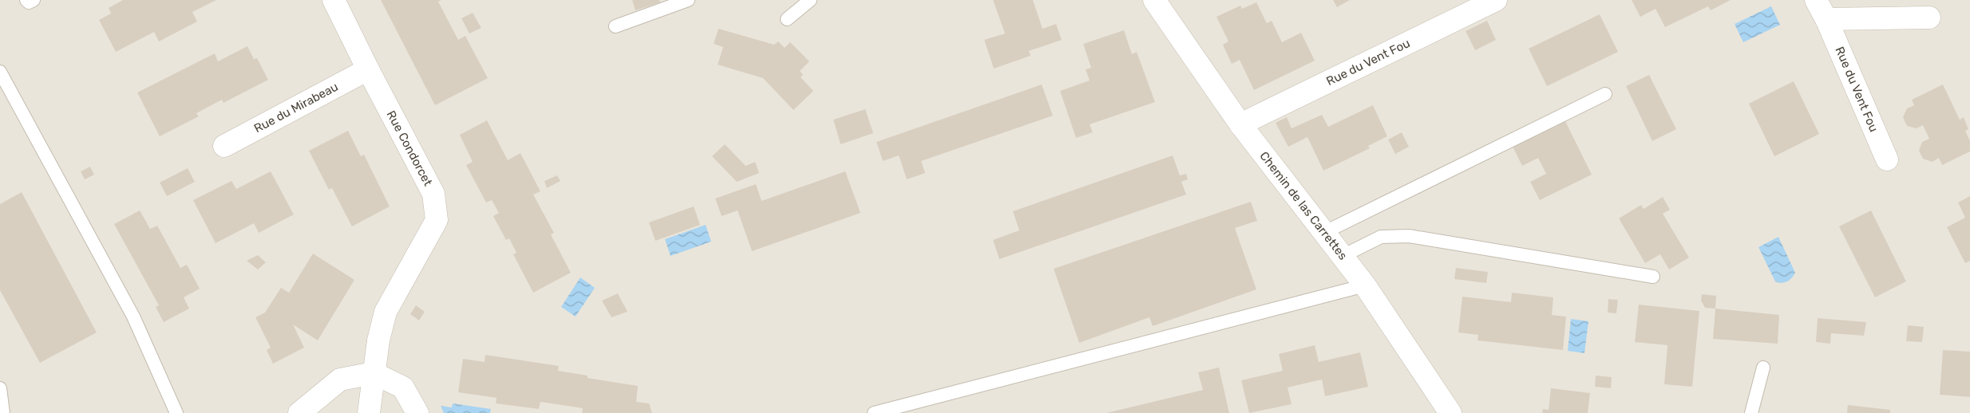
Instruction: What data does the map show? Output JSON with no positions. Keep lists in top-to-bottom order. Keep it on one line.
{"streets":{"street":["Rue du Vent Fou","Rue du Mirabeau","Rue Condorcet","Chemin de las Carrettes"]},"crossings":[["Rue du Vent Fou","Chemin de las Carrettes"],["Rue du Mirabeau","Rue Condorcet"]]}
